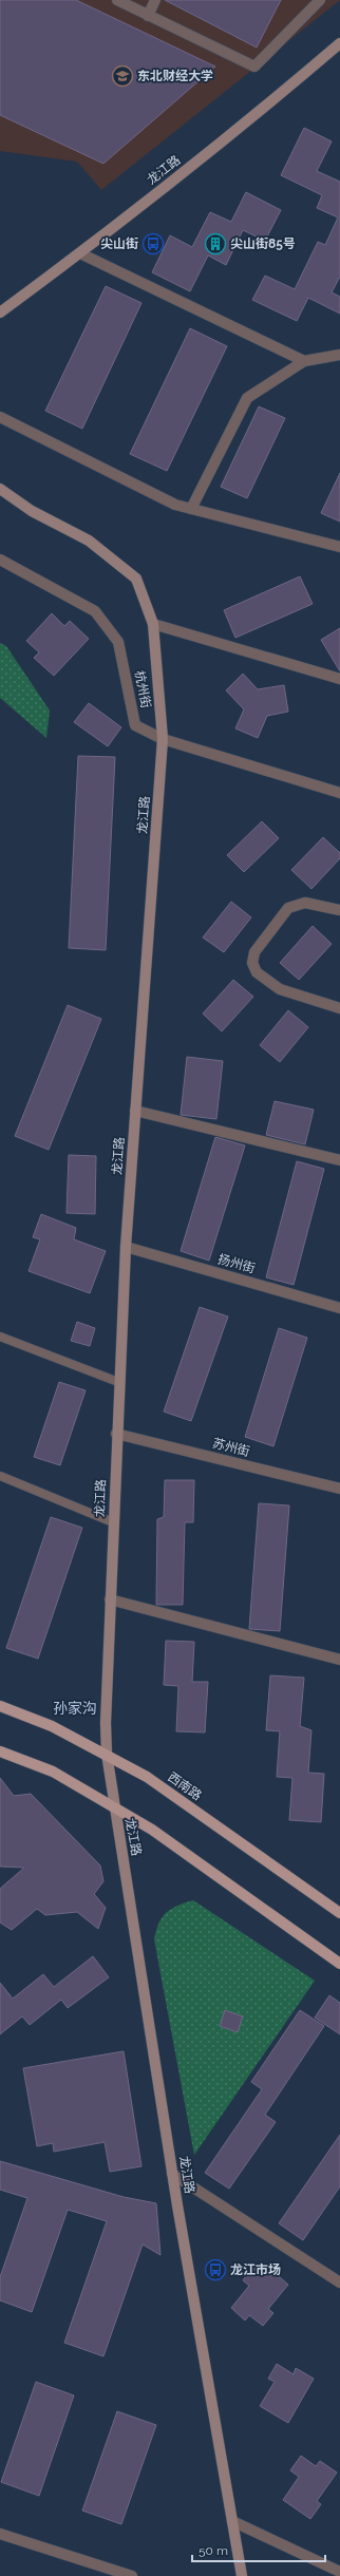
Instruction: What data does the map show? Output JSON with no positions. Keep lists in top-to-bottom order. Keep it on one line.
{"streets":{"main road":["西南路"],"street":["龙江路","杭州街","扬州街","苏州街"]},"crossings":[["龙江路","杭州街"],["龙江路","扬州街"],["龙江路","苏州街"],["龙江路","西南路"]],"districts":["孙家沟"],"places":{"school or university":["东北财经大学"],"bus stop":["尖山街","龙江市场"],"building":["尖山街85号"]},"scale_bar":"50 m"}
